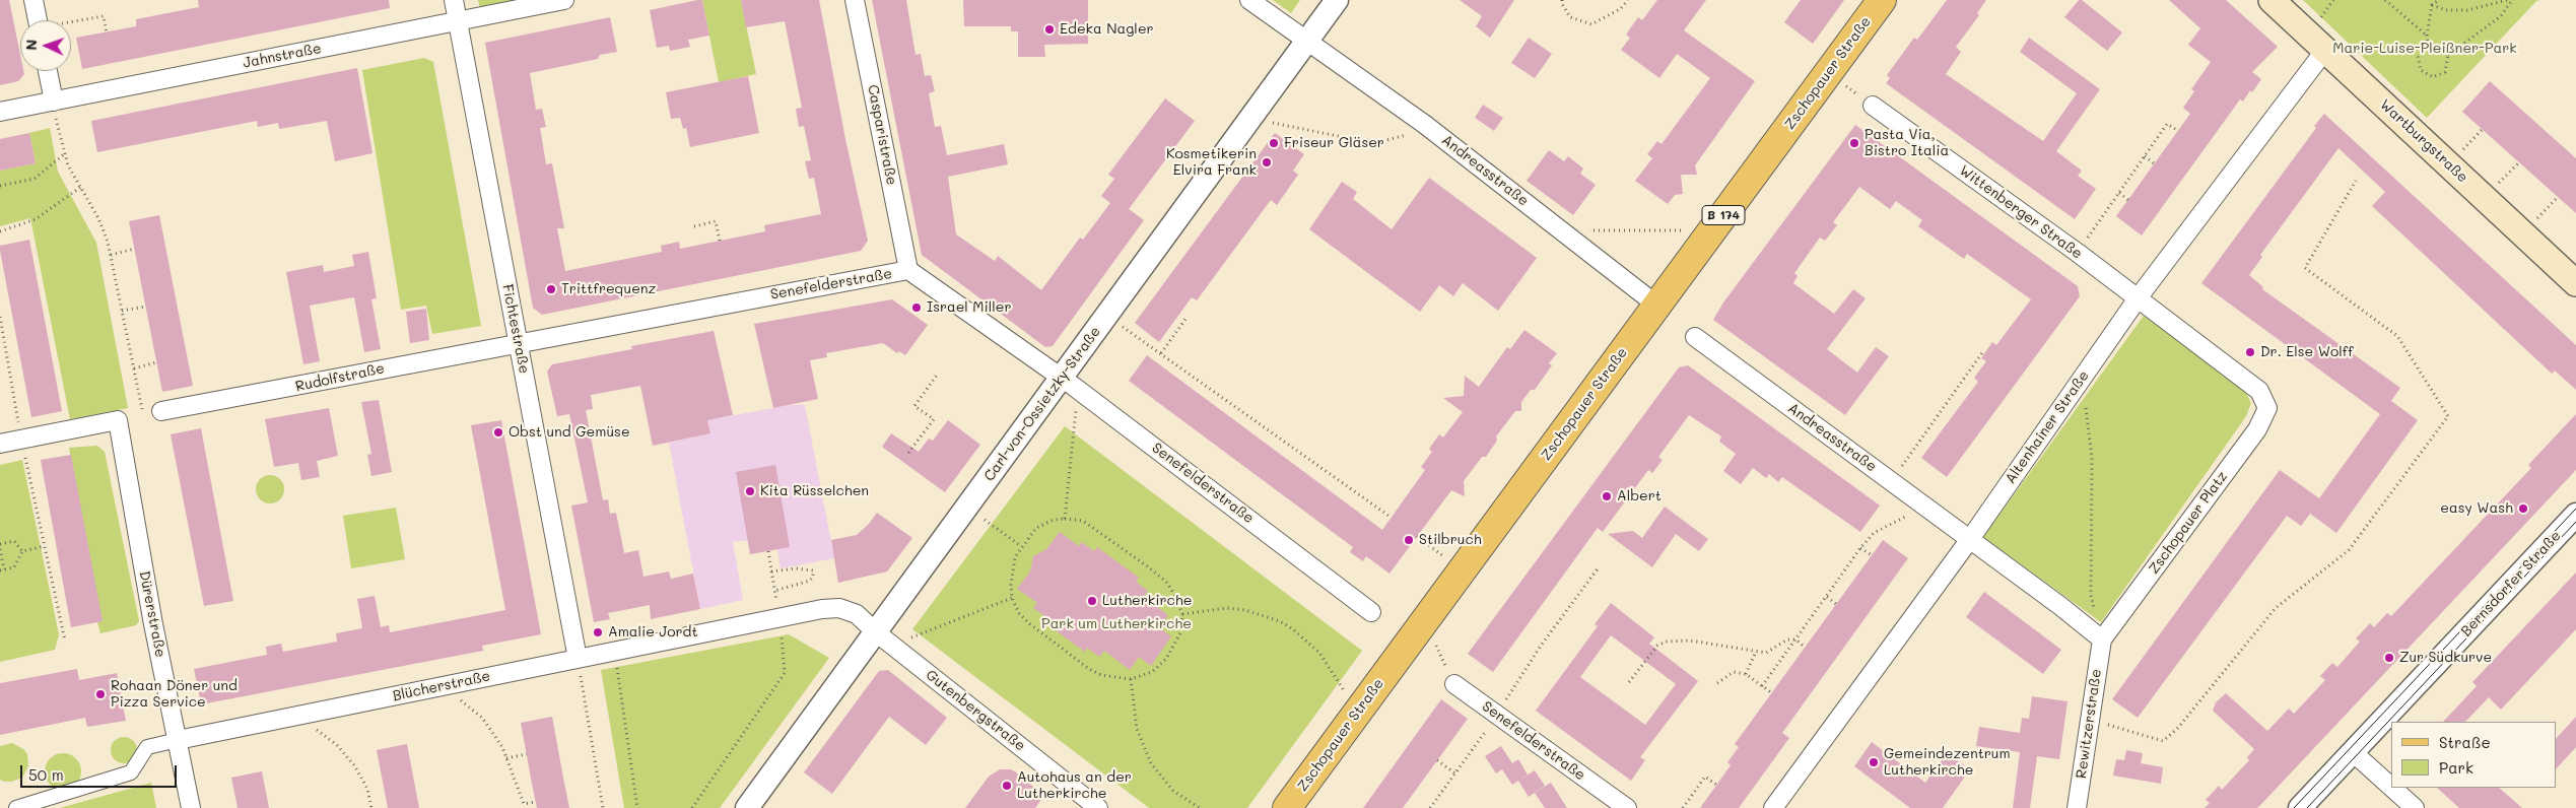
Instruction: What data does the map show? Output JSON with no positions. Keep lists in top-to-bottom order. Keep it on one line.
{"streets":{"main road":["Zschopauer Straße","Wartburgstraße","B 174"],"street":["Jahnstraße","Casparistraße","Andreasstraße","Wittenberger Straße","Senefelderstraße","Fichtestraße","Rudolfstraße","Carl-von-Ossietzky-Straße","Altenhainer Straße","Zschopauer Platz","Bernsdorfer Straße","Dürerstraße","Blücherstraße","Gutenbergstraße","Rewitzerstraße"]},"crossings":[["Jahnstraße","Fichtestraße"],["Zschopauer Straße","Andreasstraße"],["Casparistraße","Senefelderstraße"],["Wartburgstraße","Altenhainer Straße"],["Andreasstraße","Carl-von-Ossietzky-Straße"],["Andreasstraße","Altenhainer Straße"],["Wittenberger Straße","Altenhainer Straße"],["Wittenberger Straße","Zschopauer Platz"],["Senefelderstraße","Fichtestraße"],["Senefelderstraße","Rudolfstraße"],["Senefelderstraße","Carl-von-Ossietzky-Straße"],["Fichtestraße","Rudolfstraße"],["Fichtestraße","Blücherstraße"],["Carl-von-Ossietzky-Straße","Blücherstraße"],["Carl-von-Ossietzky-Straße","Gutenbergstraße"],["Altenhainer Straße","Zschopauer Platz"],["Zschopauer Platz","Rewitzerstraße"],["Dürerstraße","Blücherstraße"],["Blücherstraße","Gutenbergstraße"]],"parks":["Marie-Luise-Pleißner-Park","Park um Lutherkirche"],"places":["Edeka Nagler","Friseur Gläser","Pasta Via, Bistro Italia","Kosmetikerin Elvira Frank","Trittfrequenz","Israel Miller","Dr. Else Wolff","Obst und Gemüse","Kita Rüsselchen","Albert","easy Wash","Stilbruch","Lutherkirche","Amalie Jordt","Zur Südkurve","Rohaan Döner und Pizza Service","Gemeindezentrum Lutherkirche","Autohaus an der Lutherkirche"],"legend":["Straße","Park"],"scale_bar":"50 m","north":"left"}
